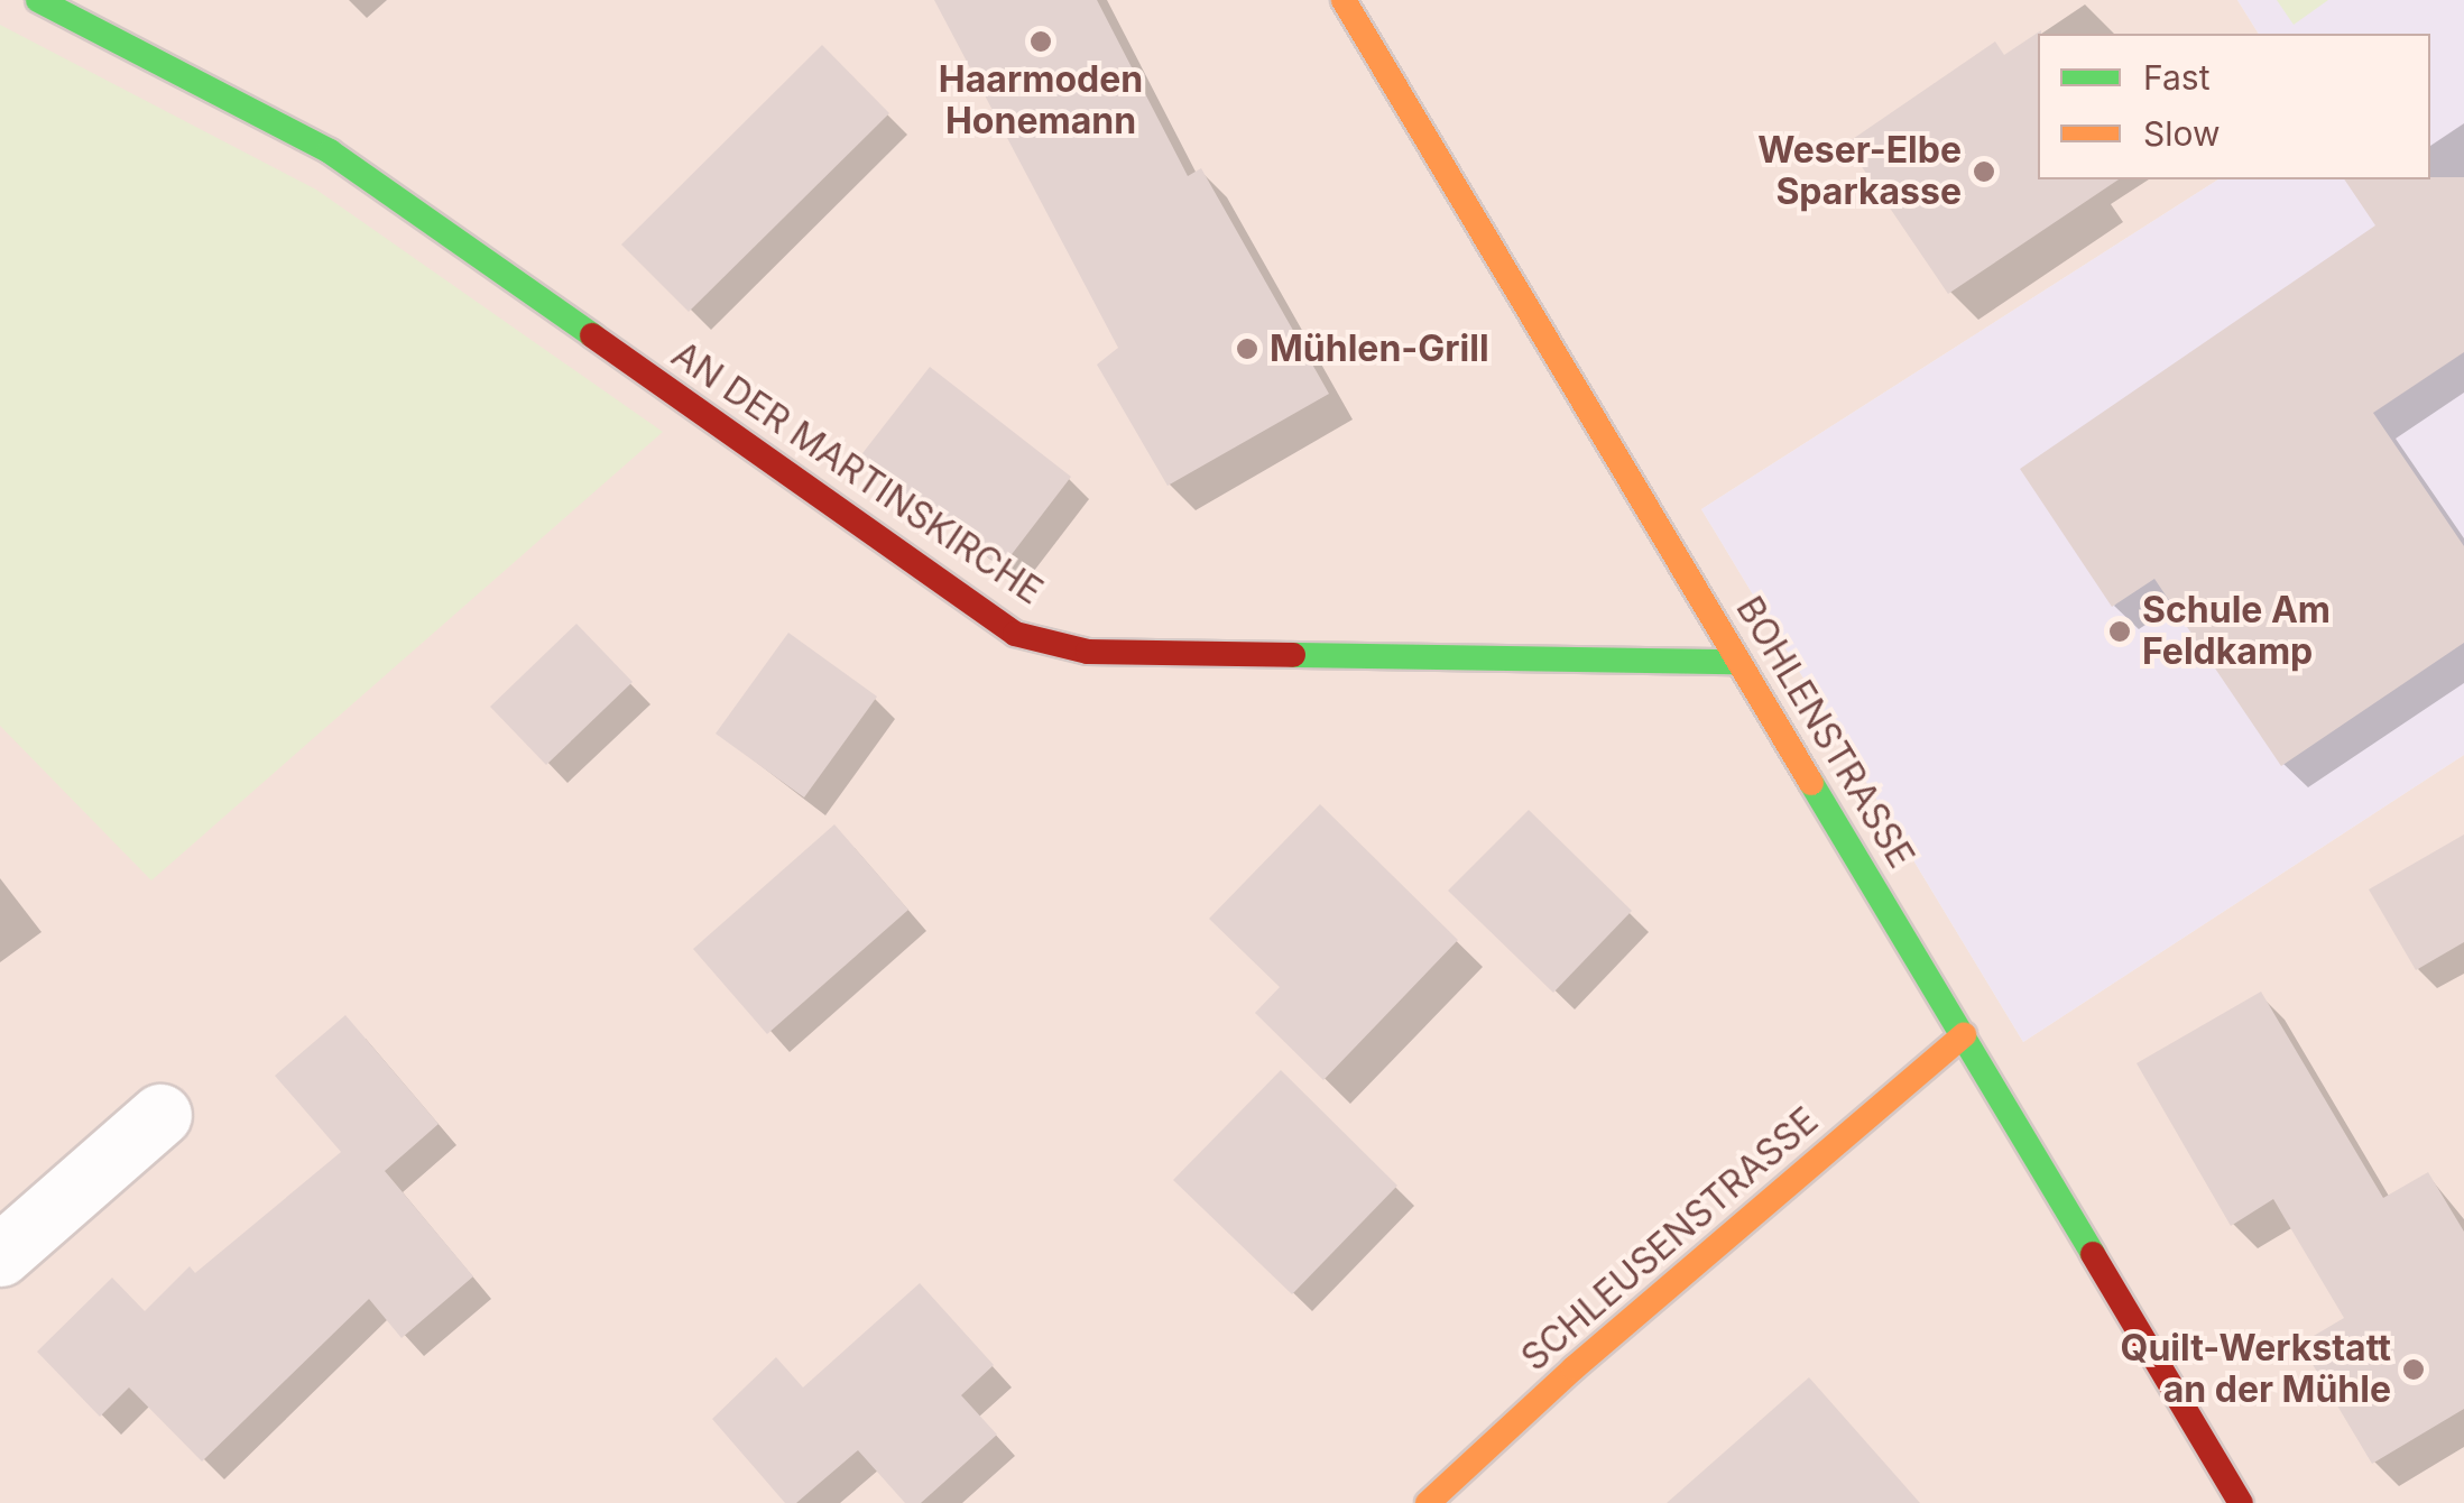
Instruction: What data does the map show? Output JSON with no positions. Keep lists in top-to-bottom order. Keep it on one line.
{"streets":{"street":["AN DER MARTINSKIRCHE","BOHLENSTRASSE","SCHLEUSENSTRASSE"]},"crossings":[["AN DER MARTINSKIRCHE","BOHLENSTRASSE"],["BOHLENSTRASSE","SCHLEUSENSTRASSE"]],"places":["Haarmoden Honemann","Weser-Elbe Sparkasse","Mühlen-Grill","Schule Am Feldkamp","Quilt-Werkstatt an der Mühle"],"legend":["Fast","Slow"]}
